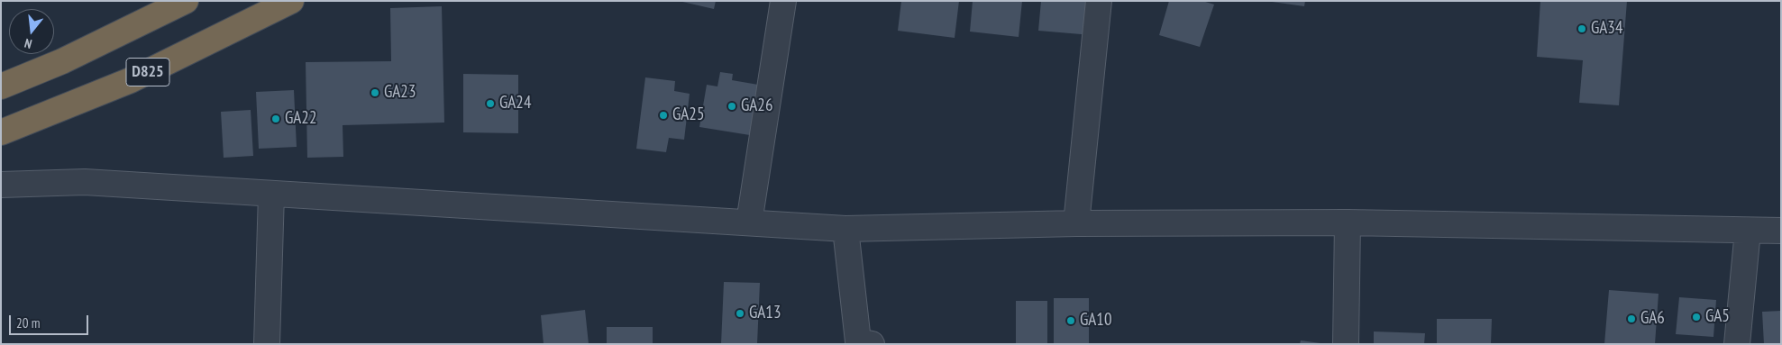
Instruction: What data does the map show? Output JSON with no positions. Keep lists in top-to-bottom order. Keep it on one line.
{"streets":{"highway":["D825"]},"places":["GA34","GA23","GA24","GA26","GA25","GA22","GA13","GA5","GA6","GA10"],"scale_bar":"20 m","north":"bottom"}
